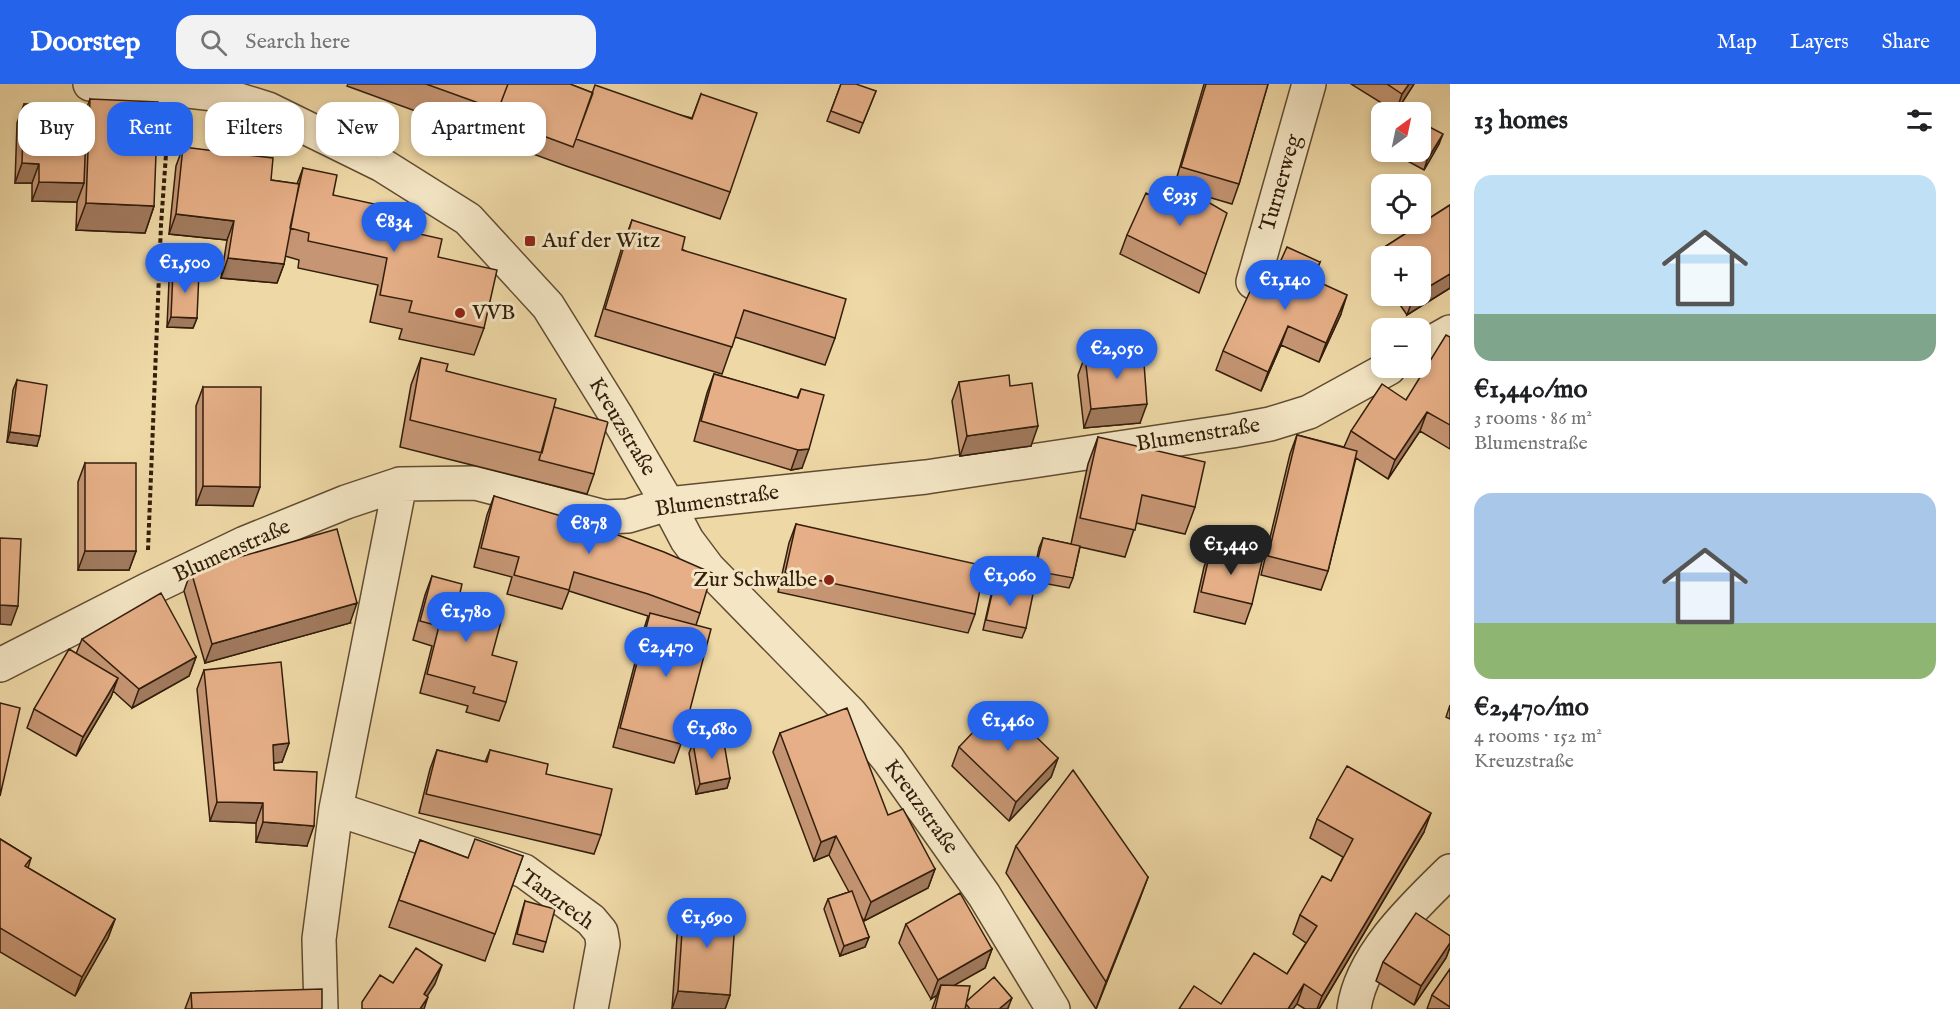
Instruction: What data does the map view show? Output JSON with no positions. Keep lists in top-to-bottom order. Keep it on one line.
{"streets":{"street":["Turnerweg","Kreuzstraße","Blumenstraße","Tanzrech"]},"crossings":[["Kreuzstraße","Blumenstraße"]],"places":{"transit":["Auf der Witz"],"other":["VVB","Zur Schwalbe"]},"north":"top right","page":{"header":"Doorstep","search":"Search here","nav":["Map","Layers","Share"],"heading":"13 homes","map_buttons":["+","−"],"chip":["Buy","Rent","Filters","New","Apartment"],"list":[{"name":"€1,440/mo","note":"3 rooms · 86 m² · Blumenstraße"},{"name":"€2,470/mo","note":"4 rooms · 152 m² · Kreuzstraße"}],"price":["€935","€834","€1,500","€1,140","€2,050","€878","€1,440","€1,060","€1,780","€2,470","€1,460","€1,680","€1,690"]}}
